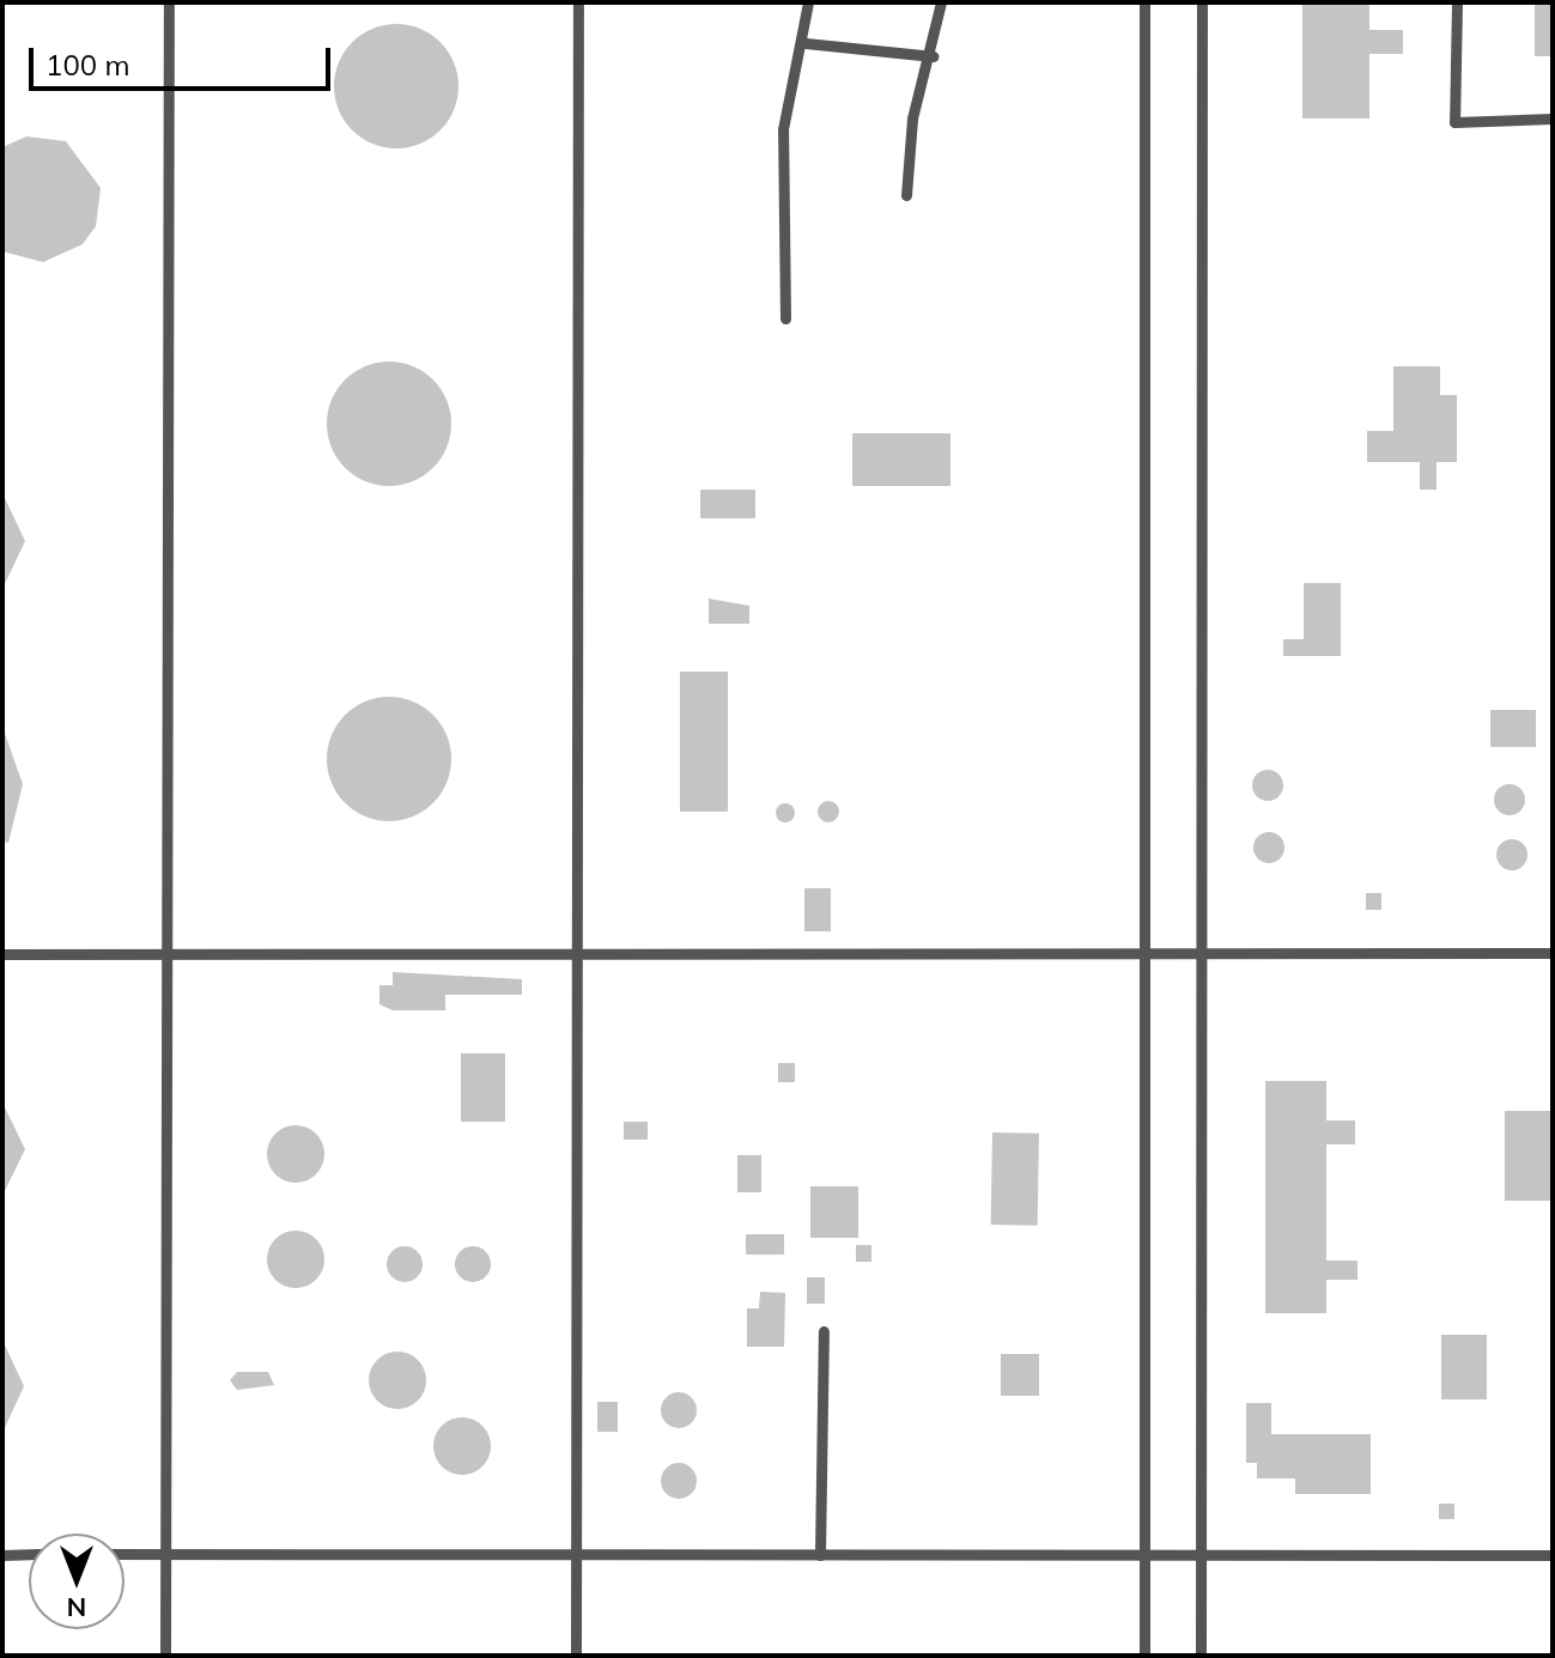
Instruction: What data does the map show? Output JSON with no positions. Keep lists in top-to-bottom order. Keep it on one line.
{"scale_bar":"100 m","north":"bottom"}
